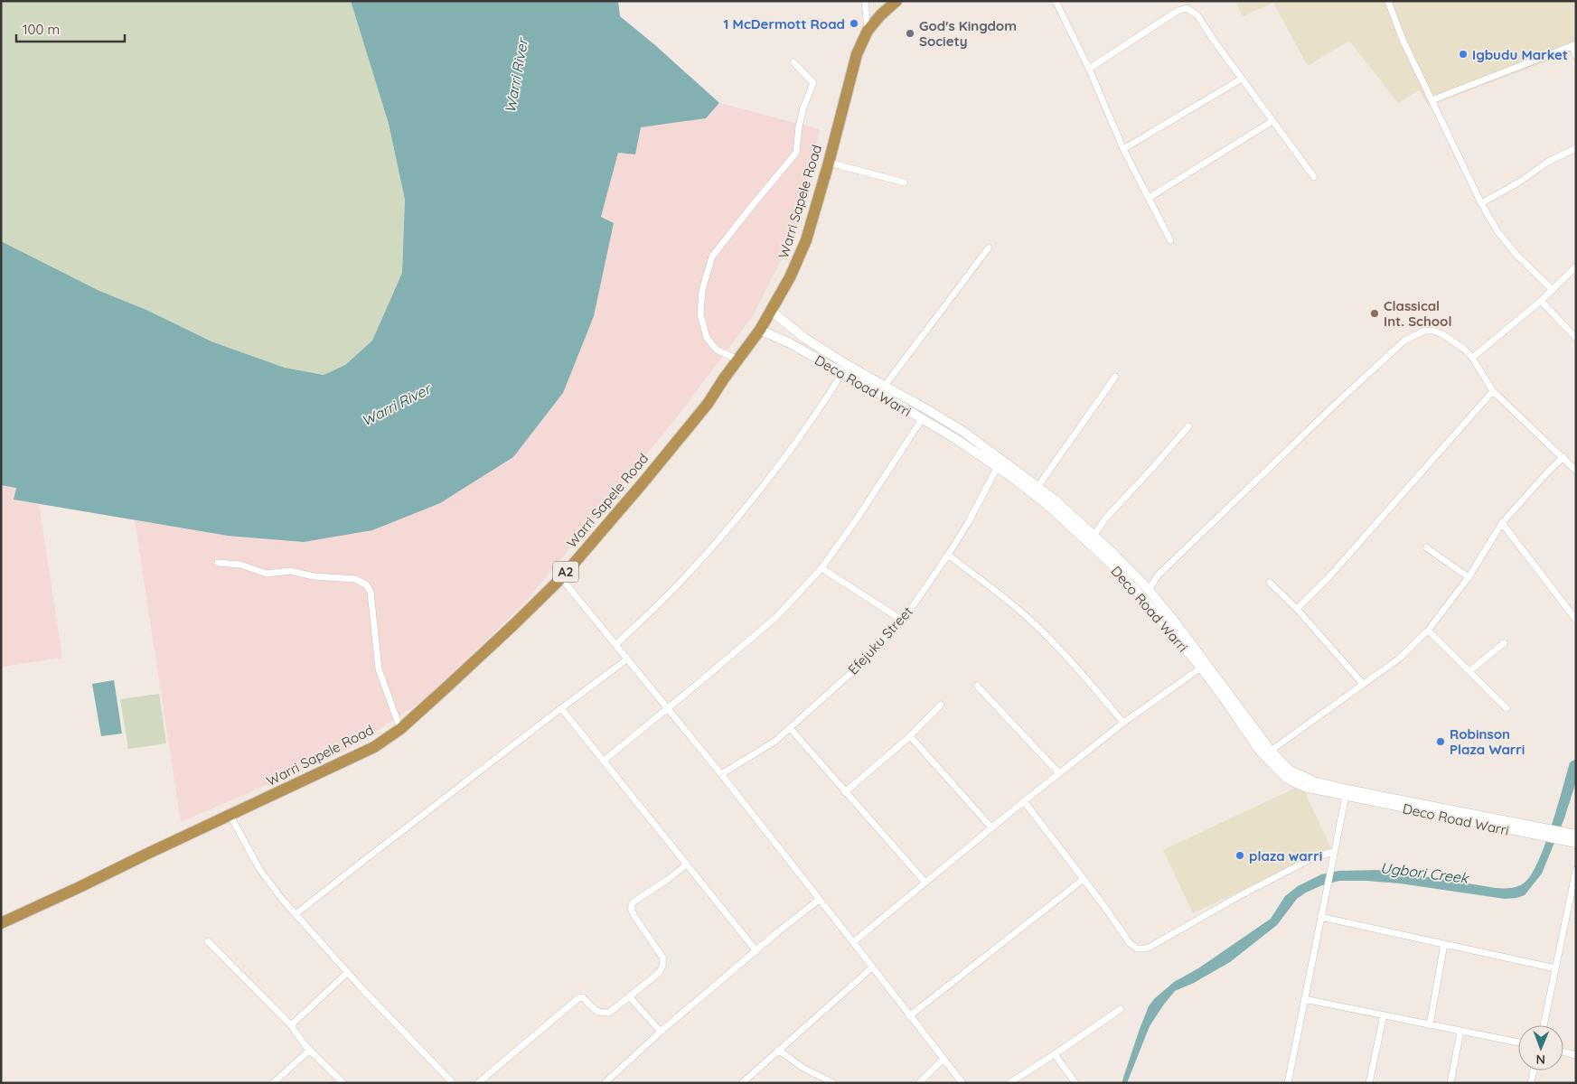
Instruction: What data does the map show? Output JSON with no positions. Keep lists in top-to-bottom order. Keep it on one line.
{"streets":{"highway":["Warri Sapele Road","A2"],"main road":["Deco Road Warri"],"street":["Efejuku Street"]},"crossings":[["Warri Sapele Road","Deco Road Warri"],["Deco Road Warri","Efejuku Street"]],"water":["Warri River","Ugbori Creek"],"places":["1 McDermott Road","God's Kingdom Society","Igbudu Market","Classical Int. School","Robinson Plaza Warri","plaza warri"],"scale_bar":"100 m","north":"bottom"}
